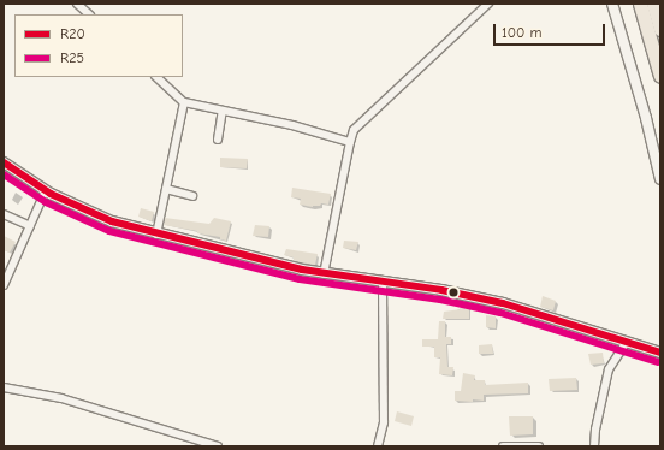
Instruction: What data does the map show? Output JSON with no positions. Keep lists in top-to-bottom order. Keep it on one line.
{"lines":["transit line R20","transit line R25"],"legend":["R20","R25"],"scale_bar":"100 m"}
